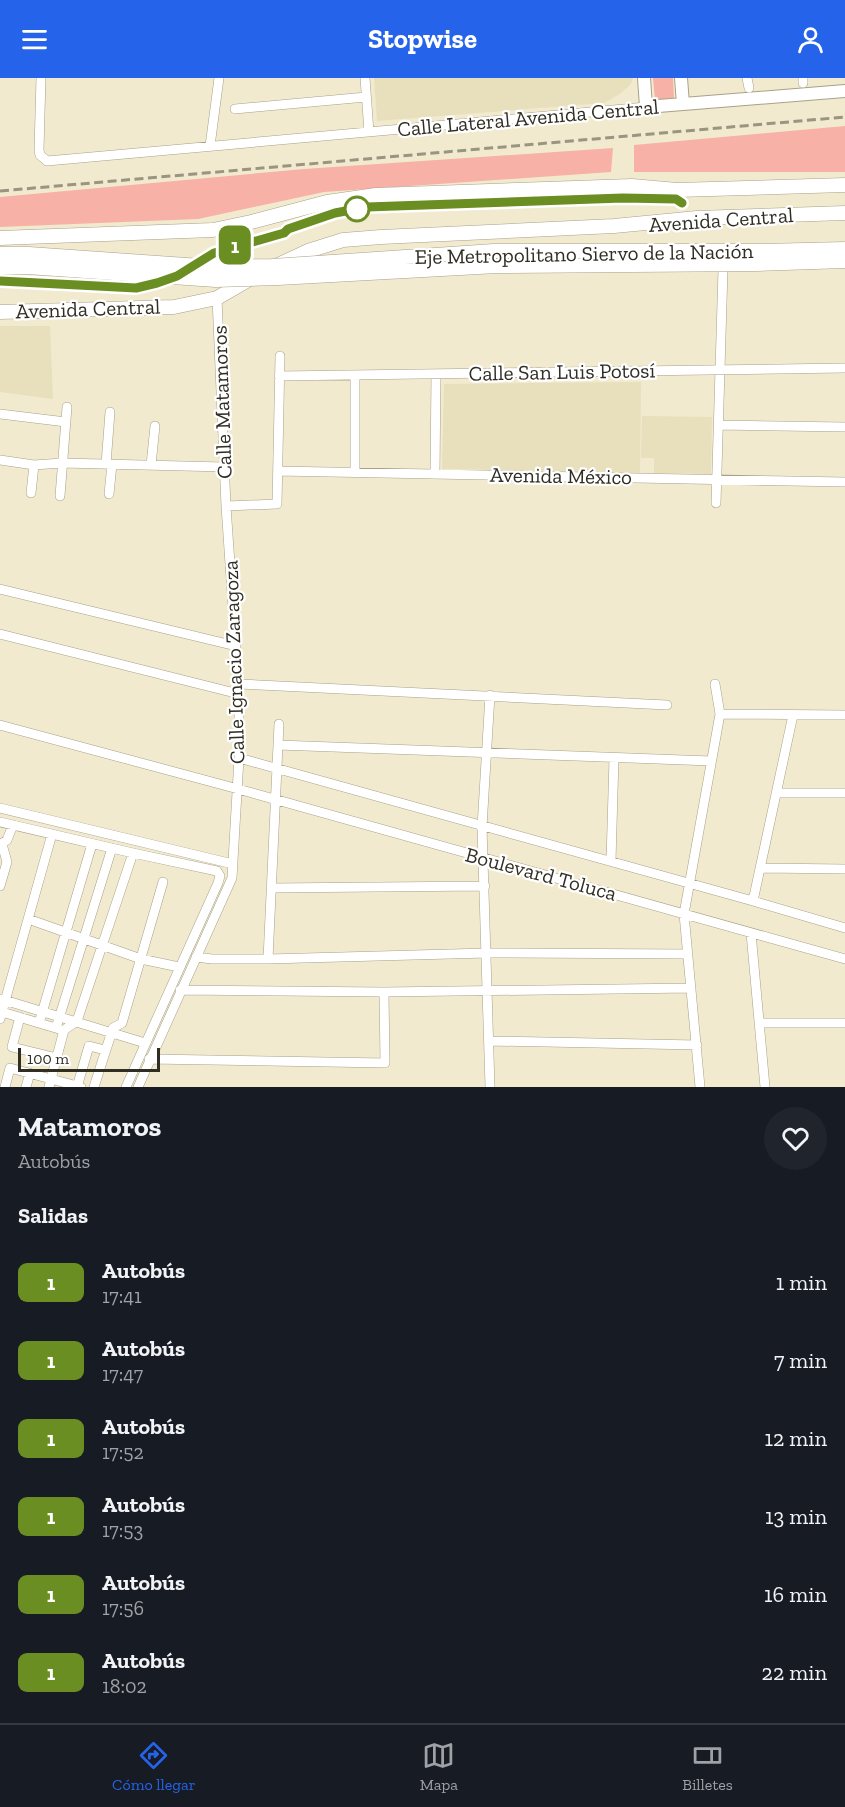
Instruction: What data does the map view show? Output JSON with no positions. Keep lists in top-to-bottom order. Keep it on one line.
{"streets":{"highway":["Avenida Central","Eje Metropolitano Siervo de la Nación"],"main road":["Calle Lateral Avenida Central"],"street":["Calle San Luis Potosí","Calle Matamoros","Avenida México","Calle Ignacio Zaragoza","Boulevard Toluca"]},"crossings":[["Avenida Central","Calle Matamoros"],["Calle Matamoros","Calle Ignacio Zaragoza"],["Calle Ignacio Zaragoza","Boulevard Toluca"]],"lines":["bus line 1"],"scale_bar":"100 m","page":{"header":"Stopwise","on_map":"1","scale":"100 m","heading":[["Matamoros","Autobús"],"Salidas"],"list":[{"mark":"1","name":"Autobús","note":"17:41","value":"1 min"},{"mark":"1","name":"Autobús","note":"17:47","value":"7 min"},{"mark":"1","name":"Autobús","note":"17:52","value":"12 min"},{"mark":"1","name":"Autobús","note":"17:53","value":"13 min"},{"mark":"1","name":"Autobús","note":"17:56","value":"16 min"},{"mark":"1","name":"Autobús","note":"18:02","value":"22 min"}],"tabs":["Cómo llegar","Mapa","Billetes"]}}
